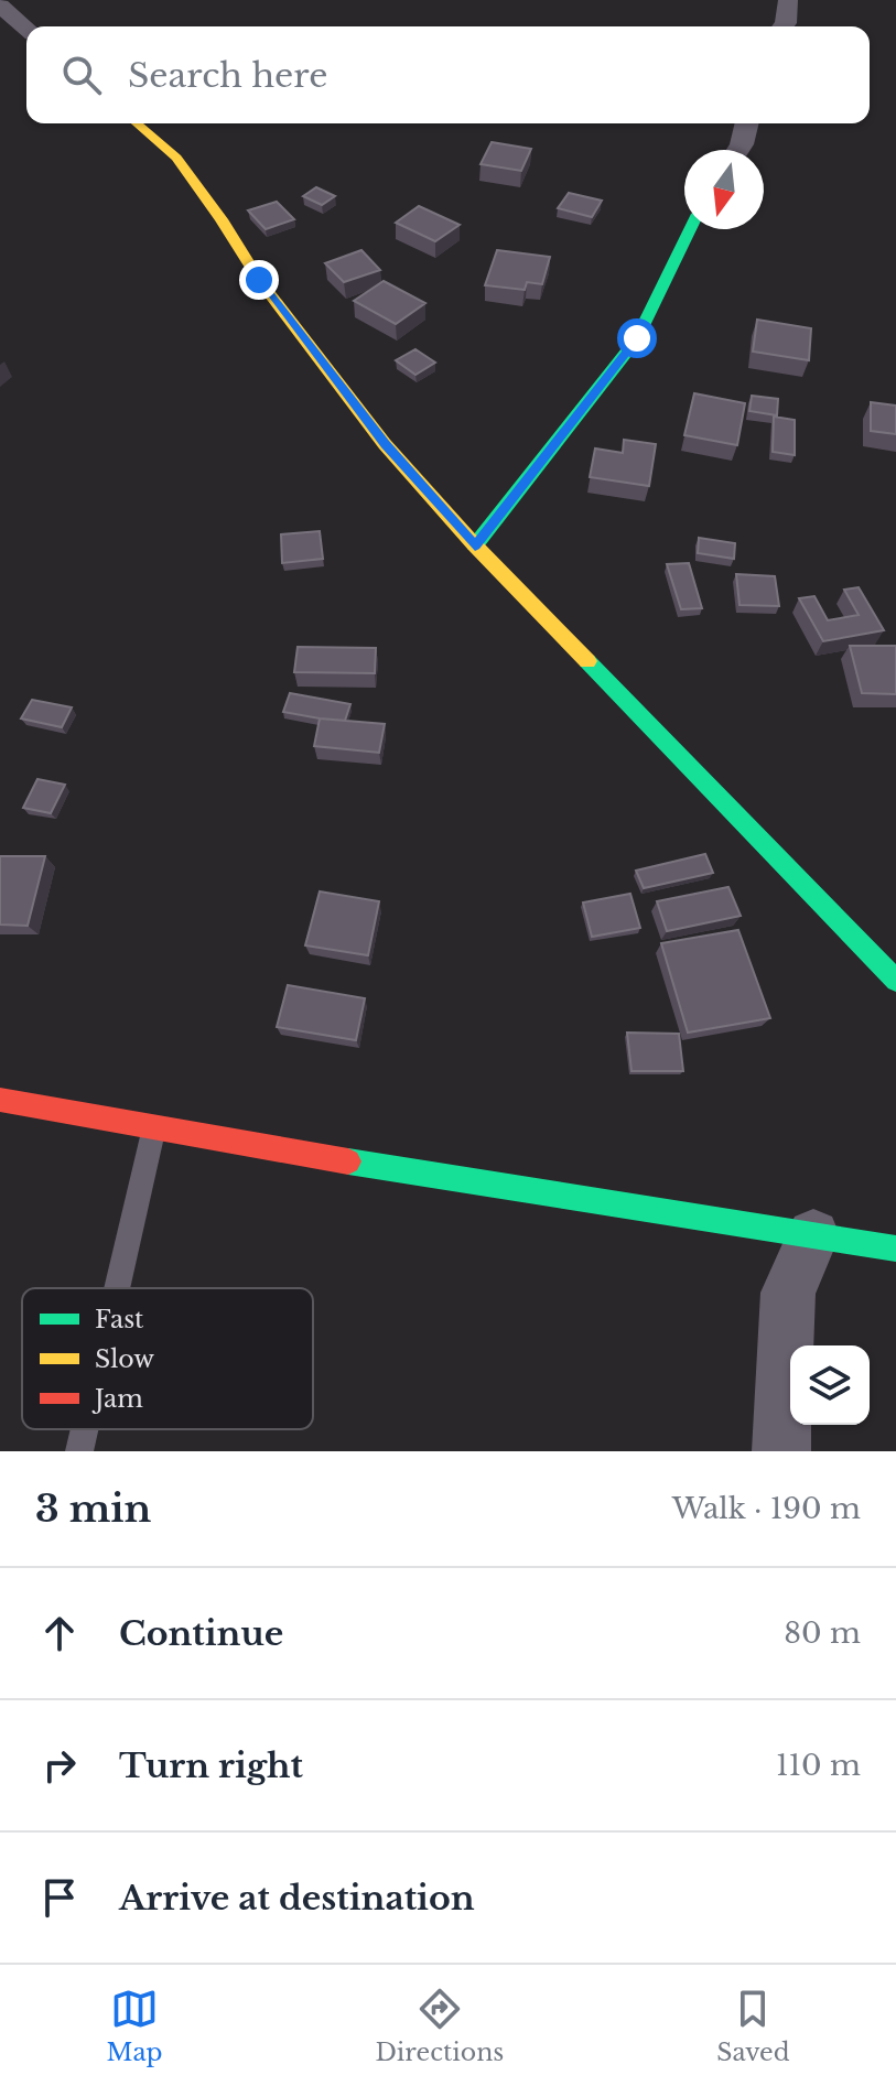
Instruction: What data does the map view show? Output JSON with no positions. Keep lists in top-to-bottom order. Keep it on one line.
{"legend":["Fast","Slow","Jam"],"north":"bottom","page":{"search":"Search here","heading":["3 min","Walk · 190 m"],"list":[["Continue","80 m"],["Turn right","110 m"],"Arrive at destination"],"nav":["Map","Directions","Saved"]}}
